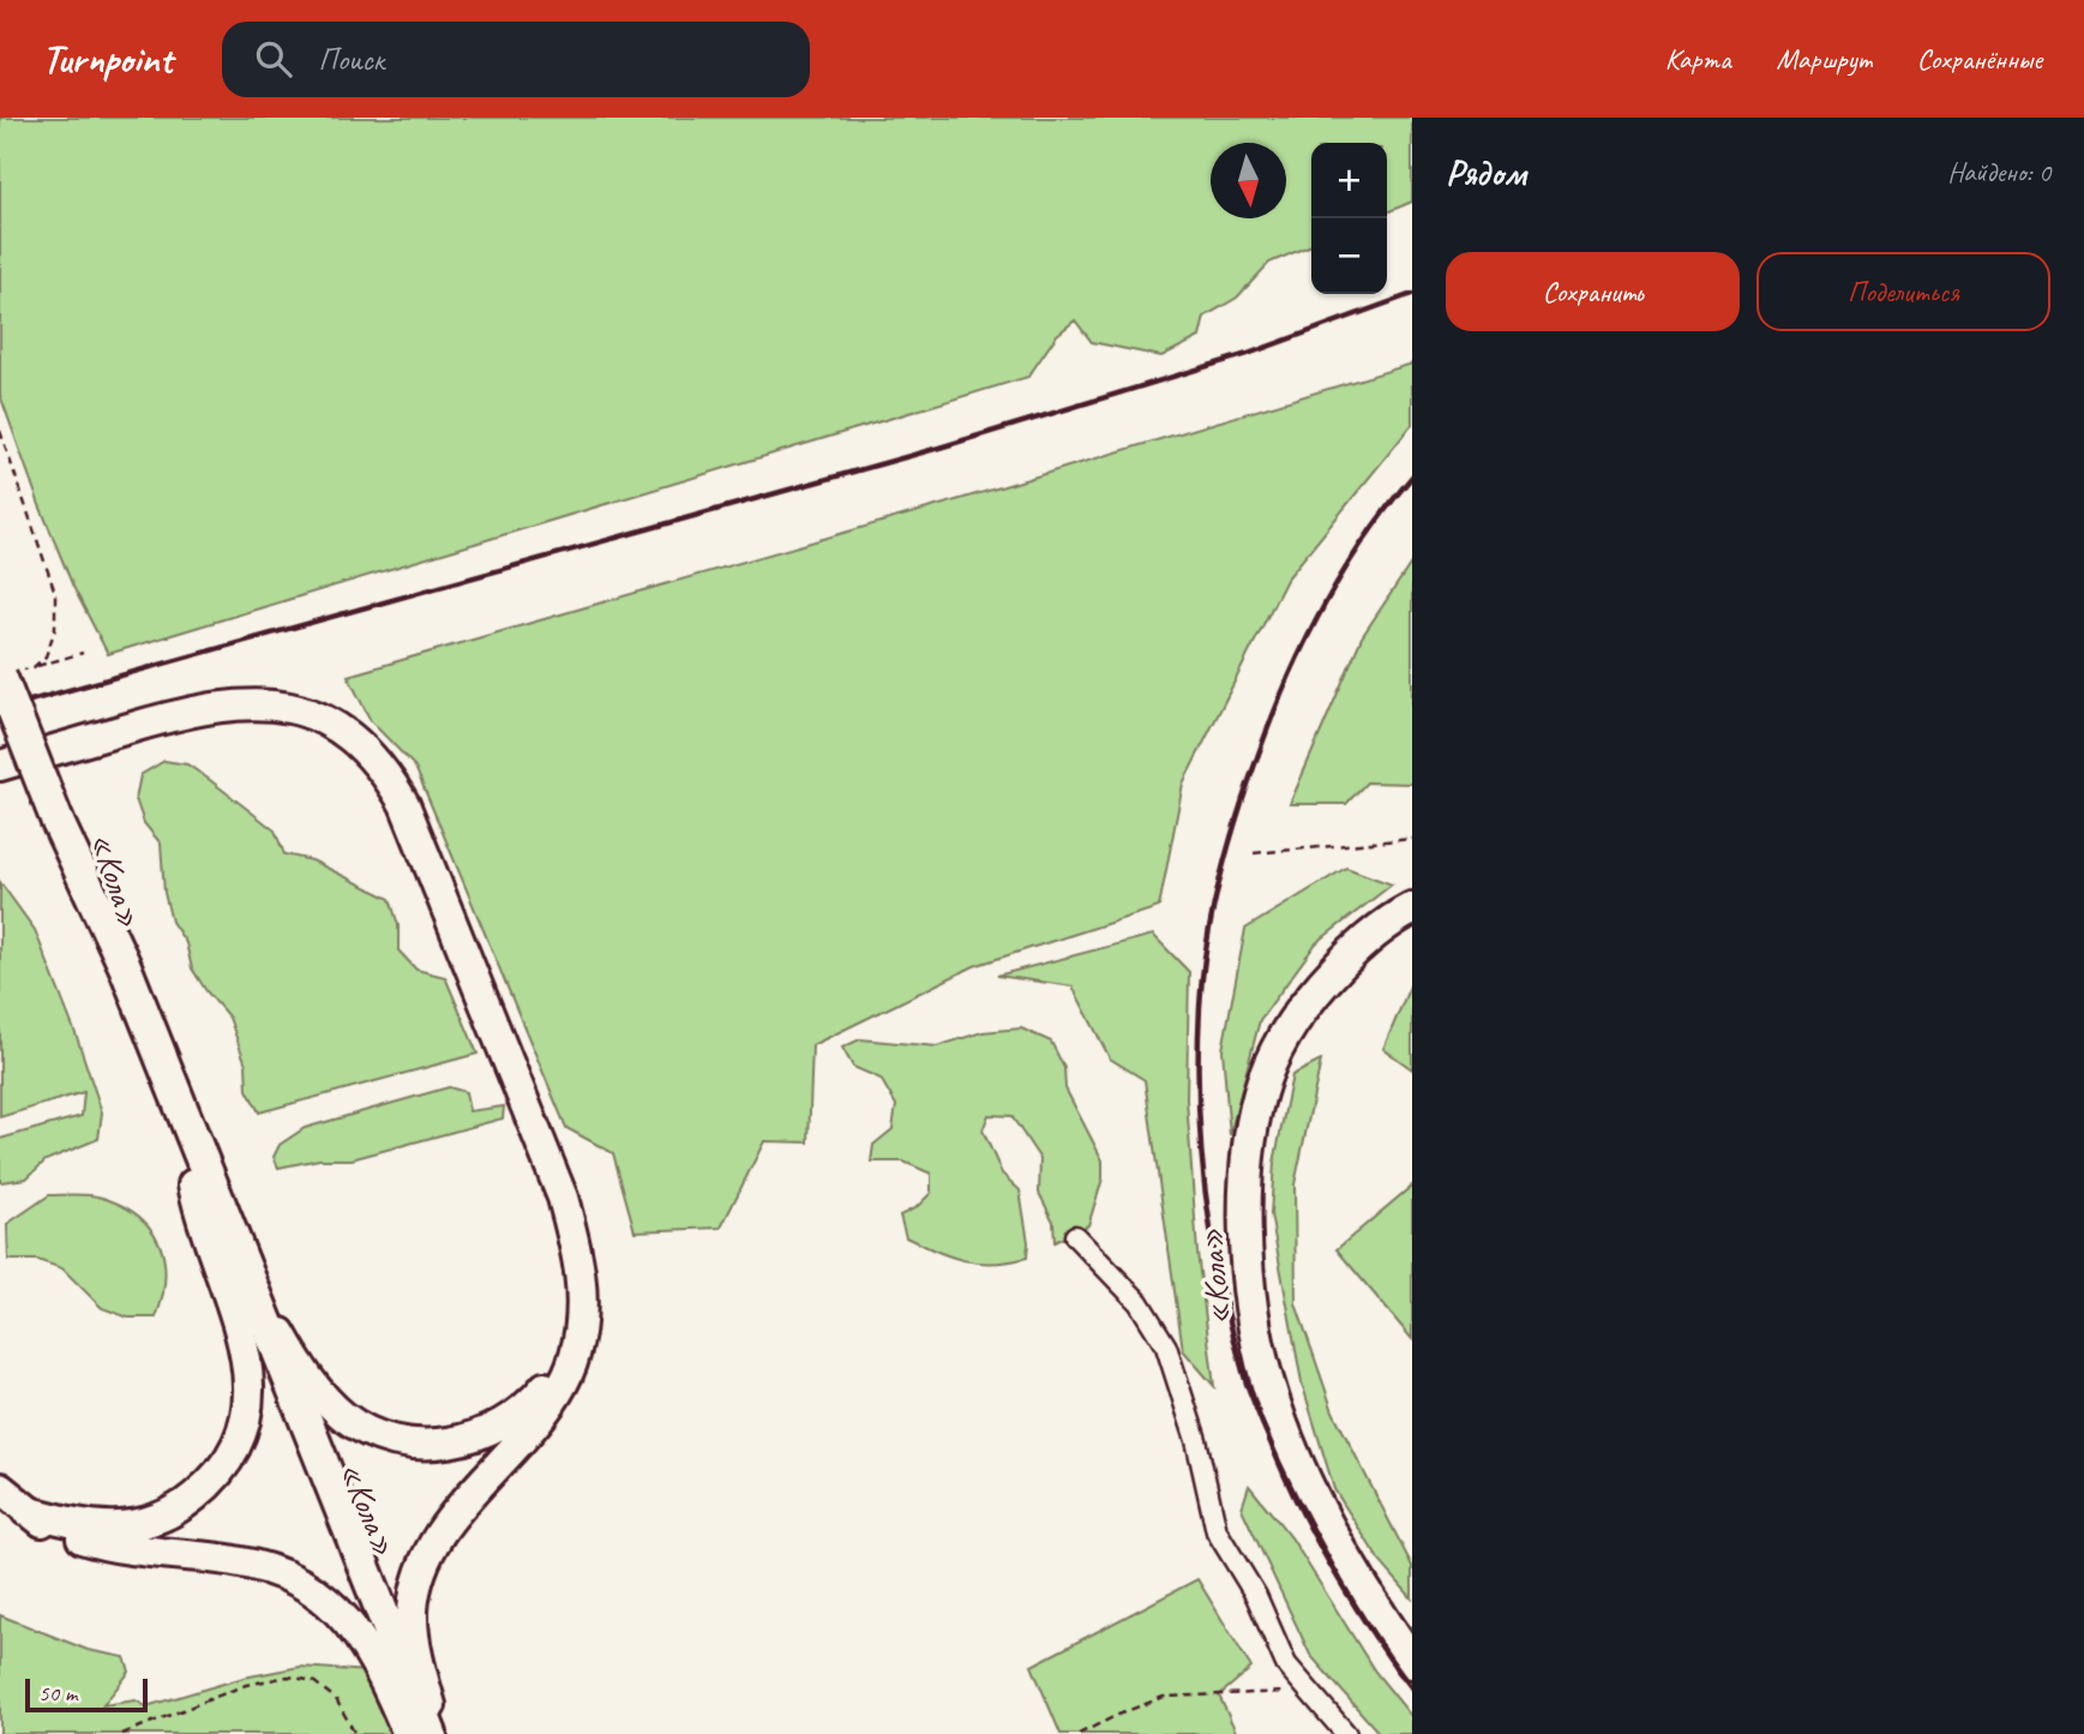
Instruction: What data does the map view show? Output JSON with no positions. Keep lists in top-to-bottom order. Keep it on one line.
{"streets":{"highway":["«Кола»"]},"scale_bar":"50 m","north":"bottom","page":{"header":"Turnpoint","search":"Поиск","nav":["Карта","Маршрут","Сохранённые"],"heading":["Рядом","Найдено: 0"],"map_buttons":["+","−"],"buttons":["Сохранить","Поделиться"],"scale":"50 m"}}
